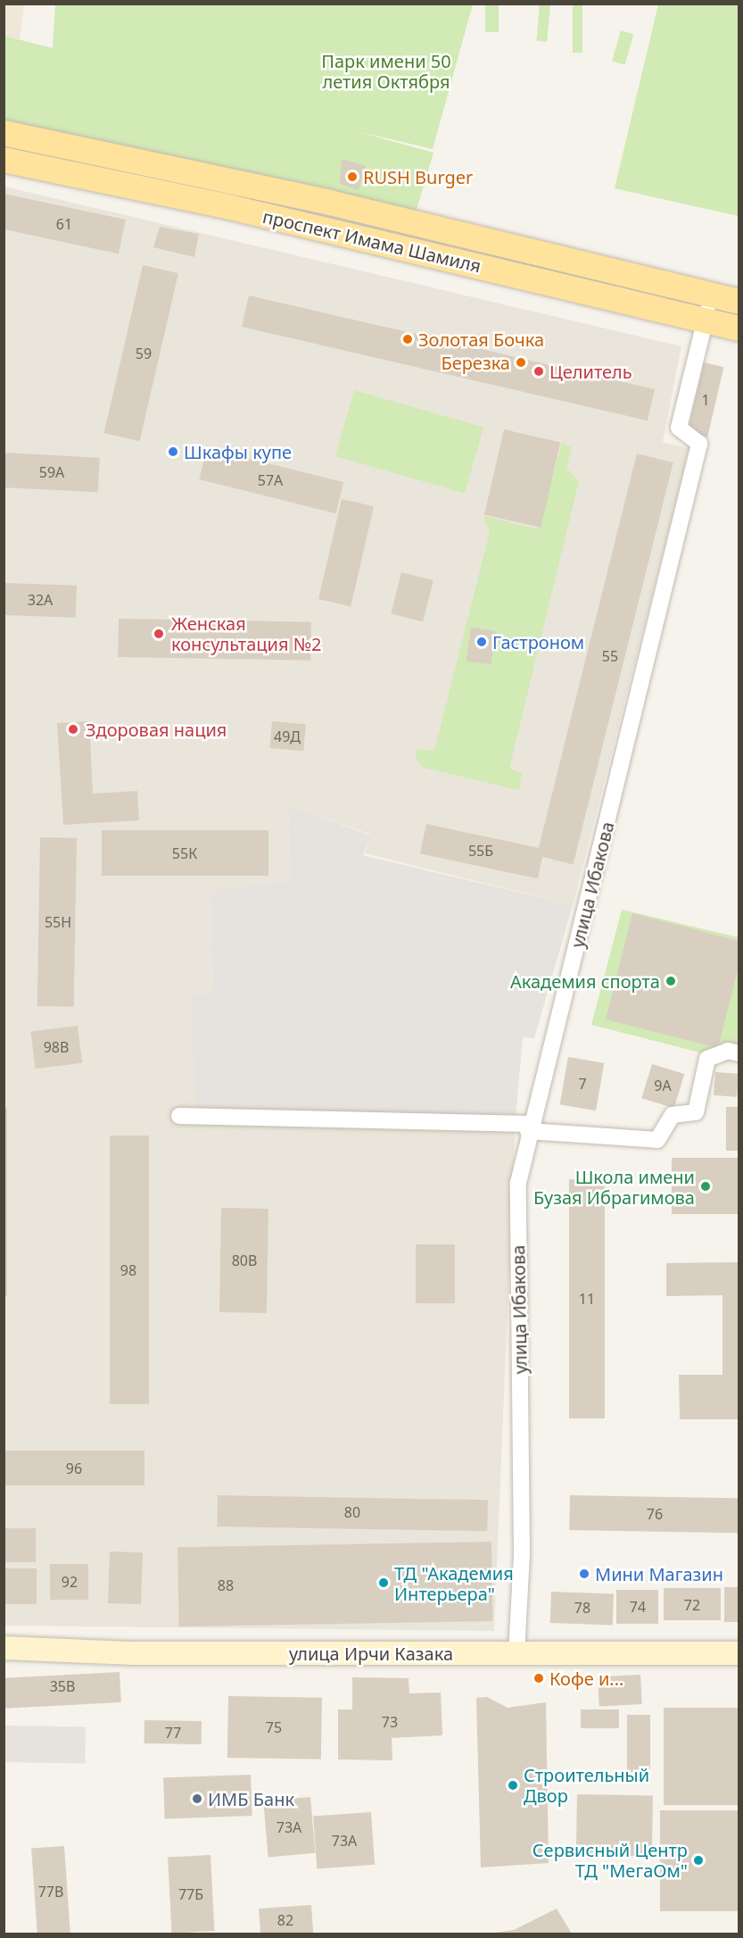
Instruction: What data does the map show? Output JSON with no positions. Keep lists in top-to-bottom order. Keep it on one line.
{"streets":{"main road":["проспект Имама Шамиля","улица Ирчи Казака"],"street":["улица Ибакова"]},"crossings":[["проспект Имама Шамиля","улица Ибакова"],["улица Ибакова","улица Ирчи Казака"]],"parks":["Парк имени 50 летия Октября"],"places":["RUSH Burger","Золотая Бочка","Березка","Целитель","Шкафы купе","Женская консультация №2","Гастроном","Здоровая нация","Академия спорта","Школа имени Бузая Ибрагимова","Мини Магазин","ТД \"Академия Интерьера\"","Кофе и...","Строительный Двор","ИМБ Банк","Сервисный Центр ТД \"МегаОм\""],"house_numbers":["61","59","1","59А","57А","32А","55","49Д","55Б","55К","55Н","98В","7","9A","80В","98","11","96","80","76","92","88","72","74","78","35В","73","75","77","73А","73А","77В","77Б","82"]}
